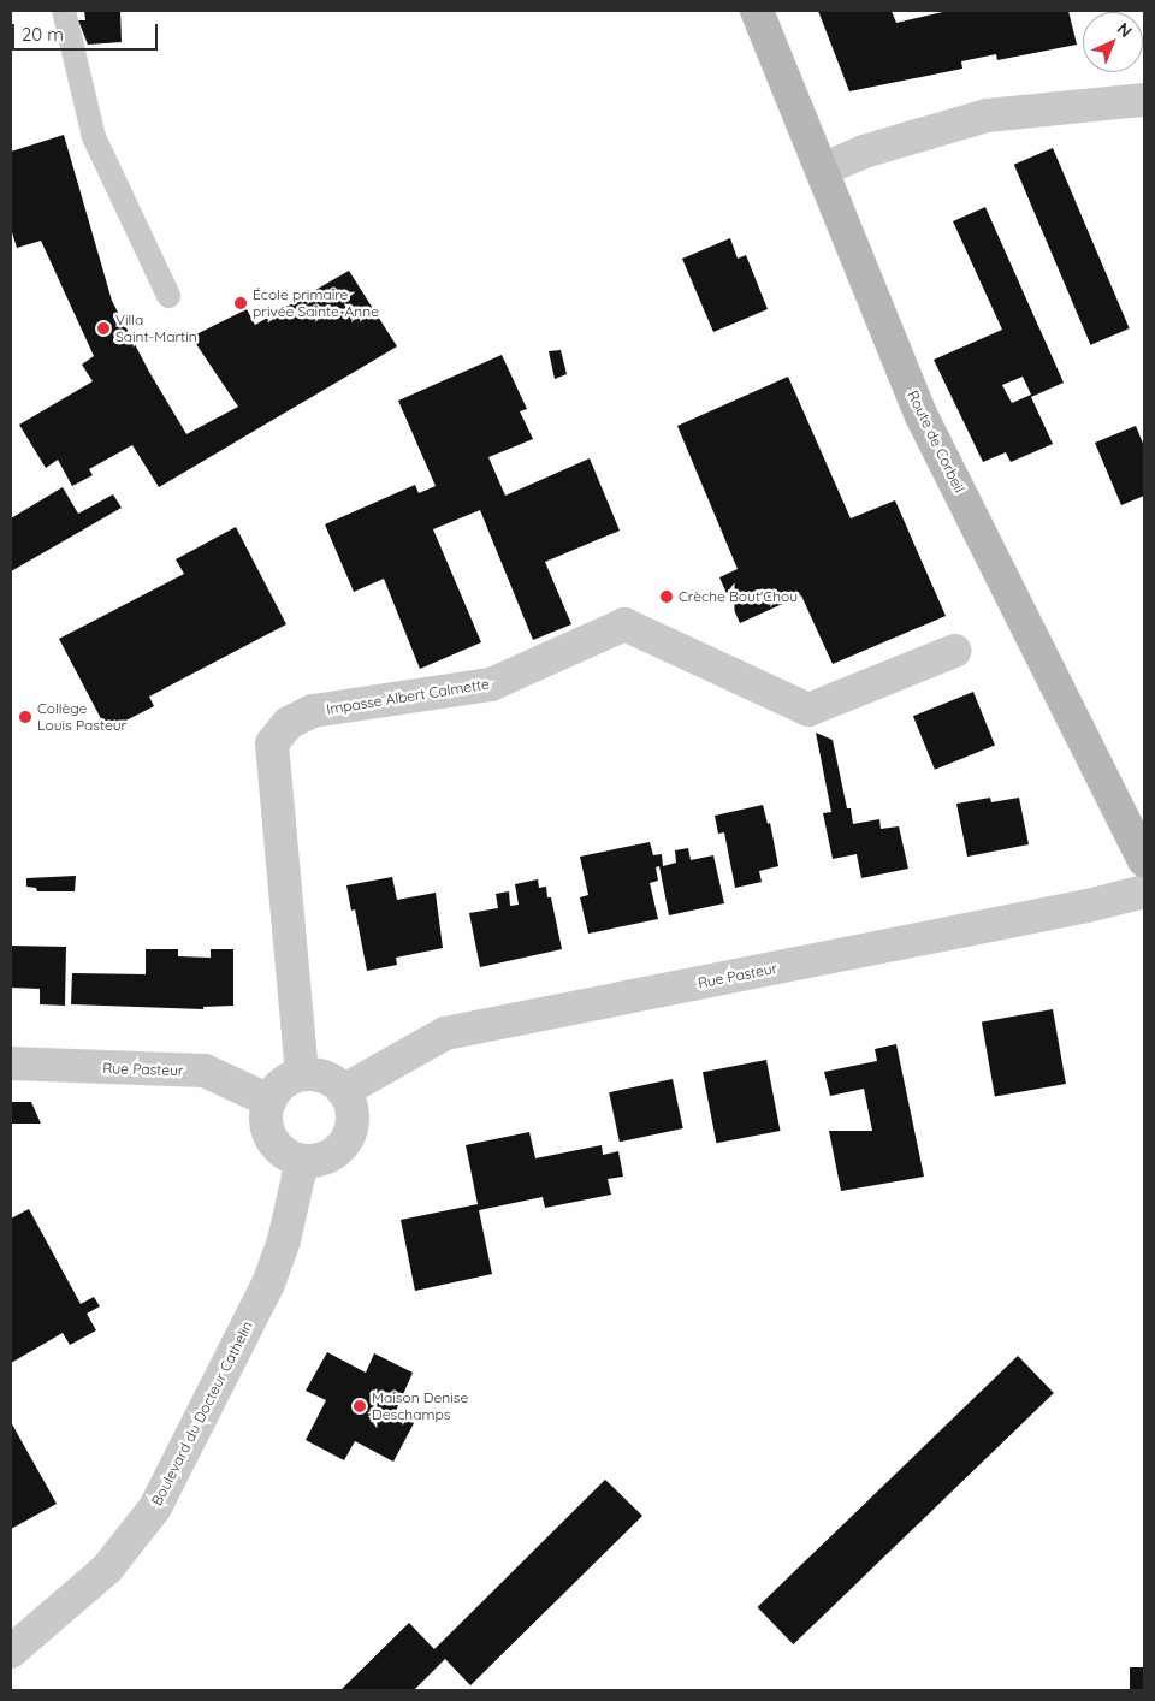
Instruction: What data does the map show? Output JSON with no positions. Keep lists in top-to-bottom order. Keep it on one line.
{"streets":{"main road":["Route de Corbeil"],"street":["Impasse Albert Calmette","Rue Pasteur","Boulevard du Docteur Cathelin"]},"crossings":[["Impasse Albert Calmette","Rue Pasteur"],["Impasse Albert Calmette","Boulevard du Docteur Cathelin"],["Rue Pasteur","Boulevard du Docteur Cathelin"]],"places":["École primaire privée Sainte-Anne","Villa Saint-Martin","Crèche Bout'Chou","Collège Louis Pasteur","Maison Denise Deschamps"],"scale_bar":"20 m","north":"top right"}
